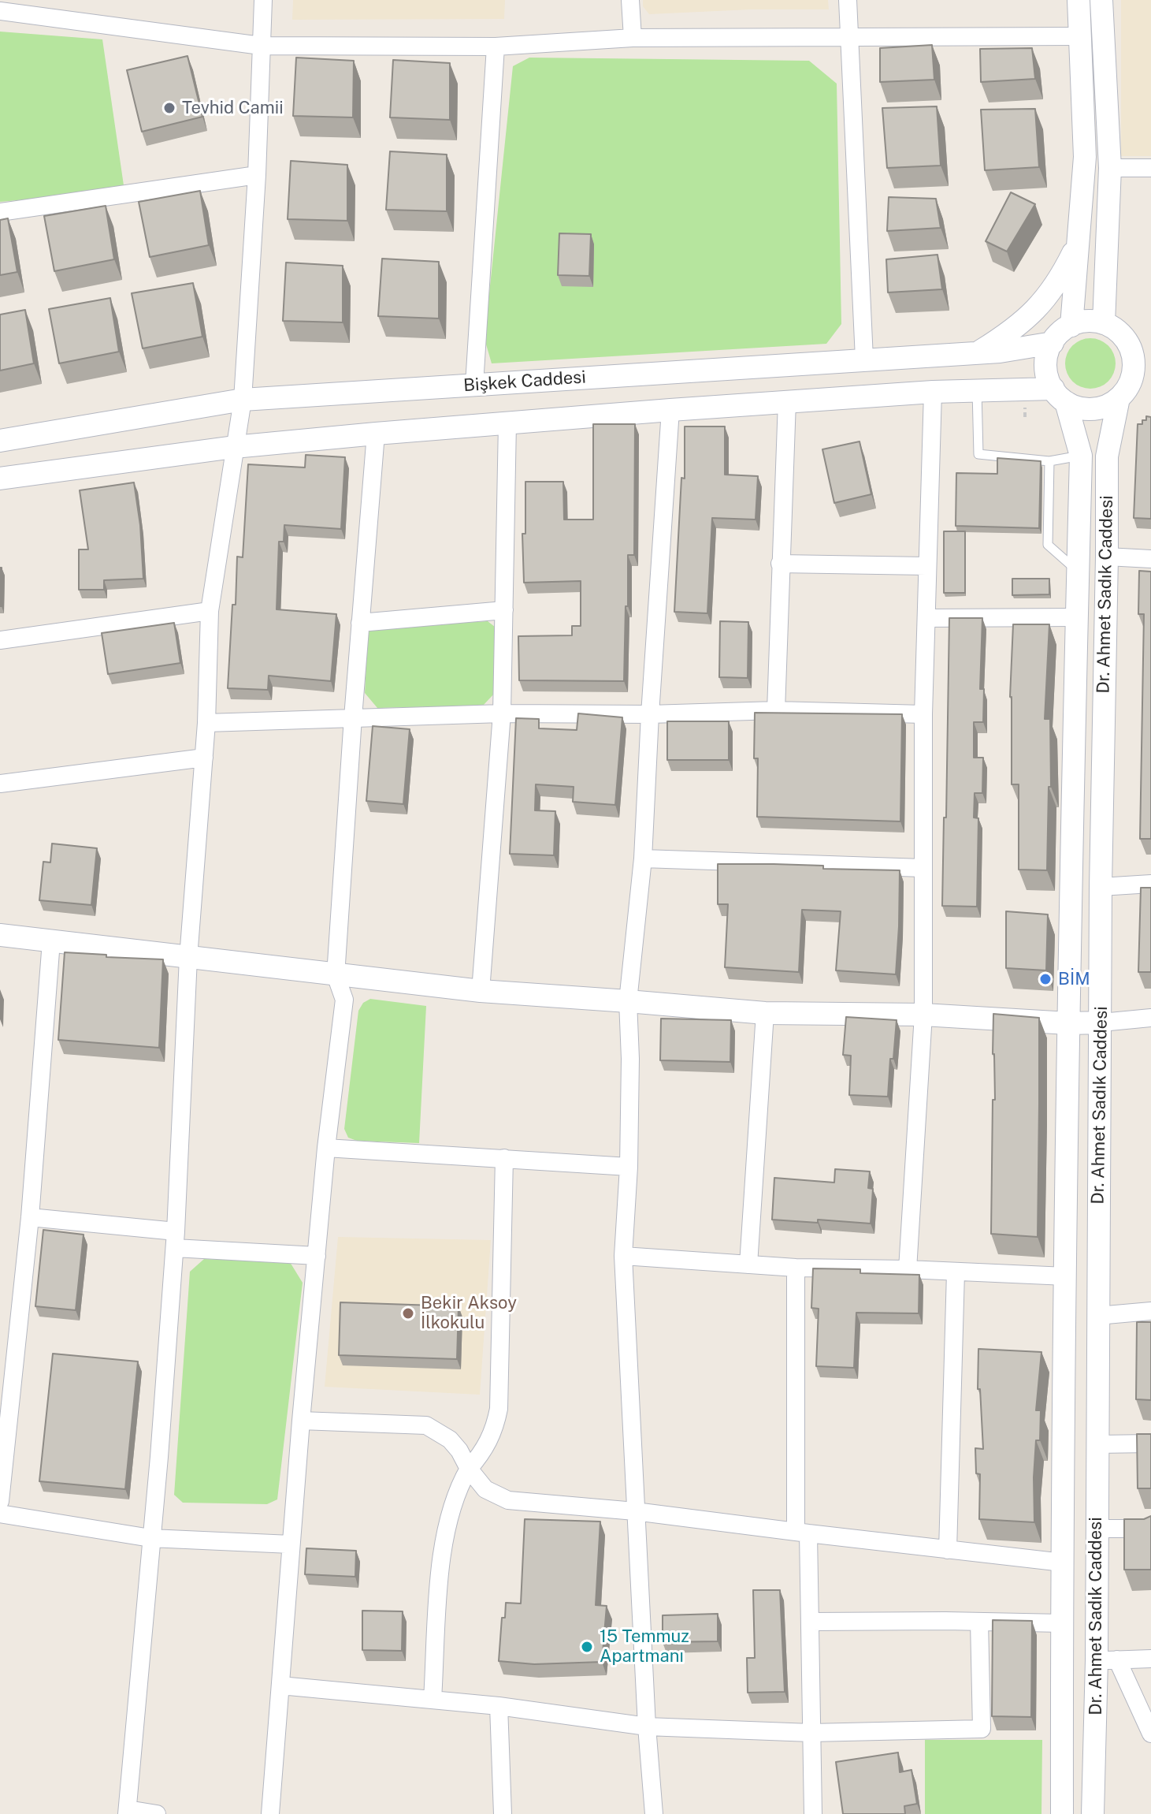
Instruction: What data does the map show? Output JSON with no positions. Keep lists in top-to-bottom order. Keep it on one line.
{"streets":{"street":["Bişkek Caddesi","Dr. Ahmet Sadık Caddesi"]},"crossings":[["Bişkek Caddesi","Dr. Ahmet Sadık Caddesi"]],"places":["Tevhid Camii","BİM","Bekir Aksoy İlkokulu","15 Temmuz Apartmanı"]}
